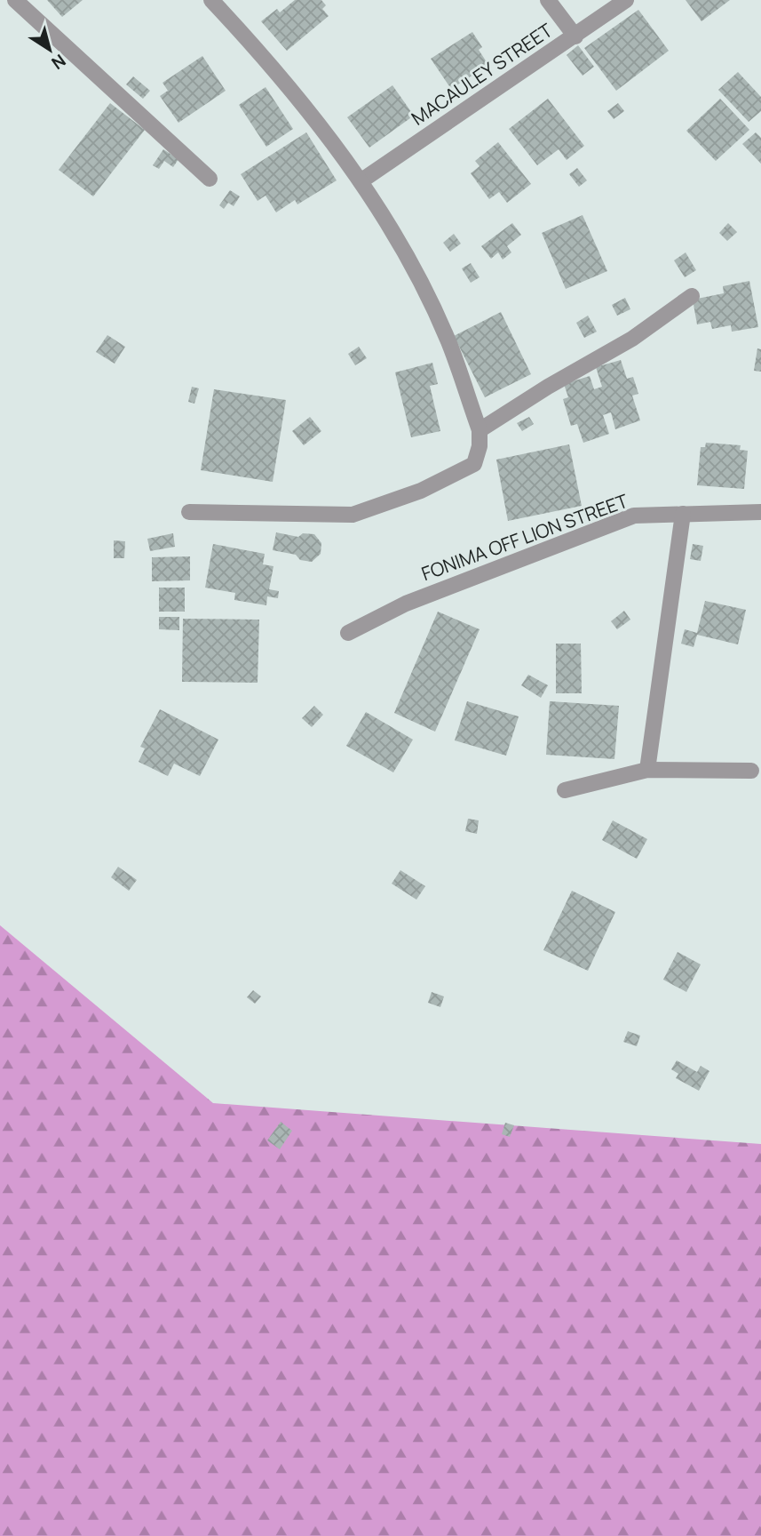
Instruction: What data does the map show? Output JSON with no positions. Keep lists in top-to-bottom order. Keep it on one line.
{"streets":{"street":["MACAULEY STREET","FONIMA OFF LION STREET"]},"north":"bottom right"}
